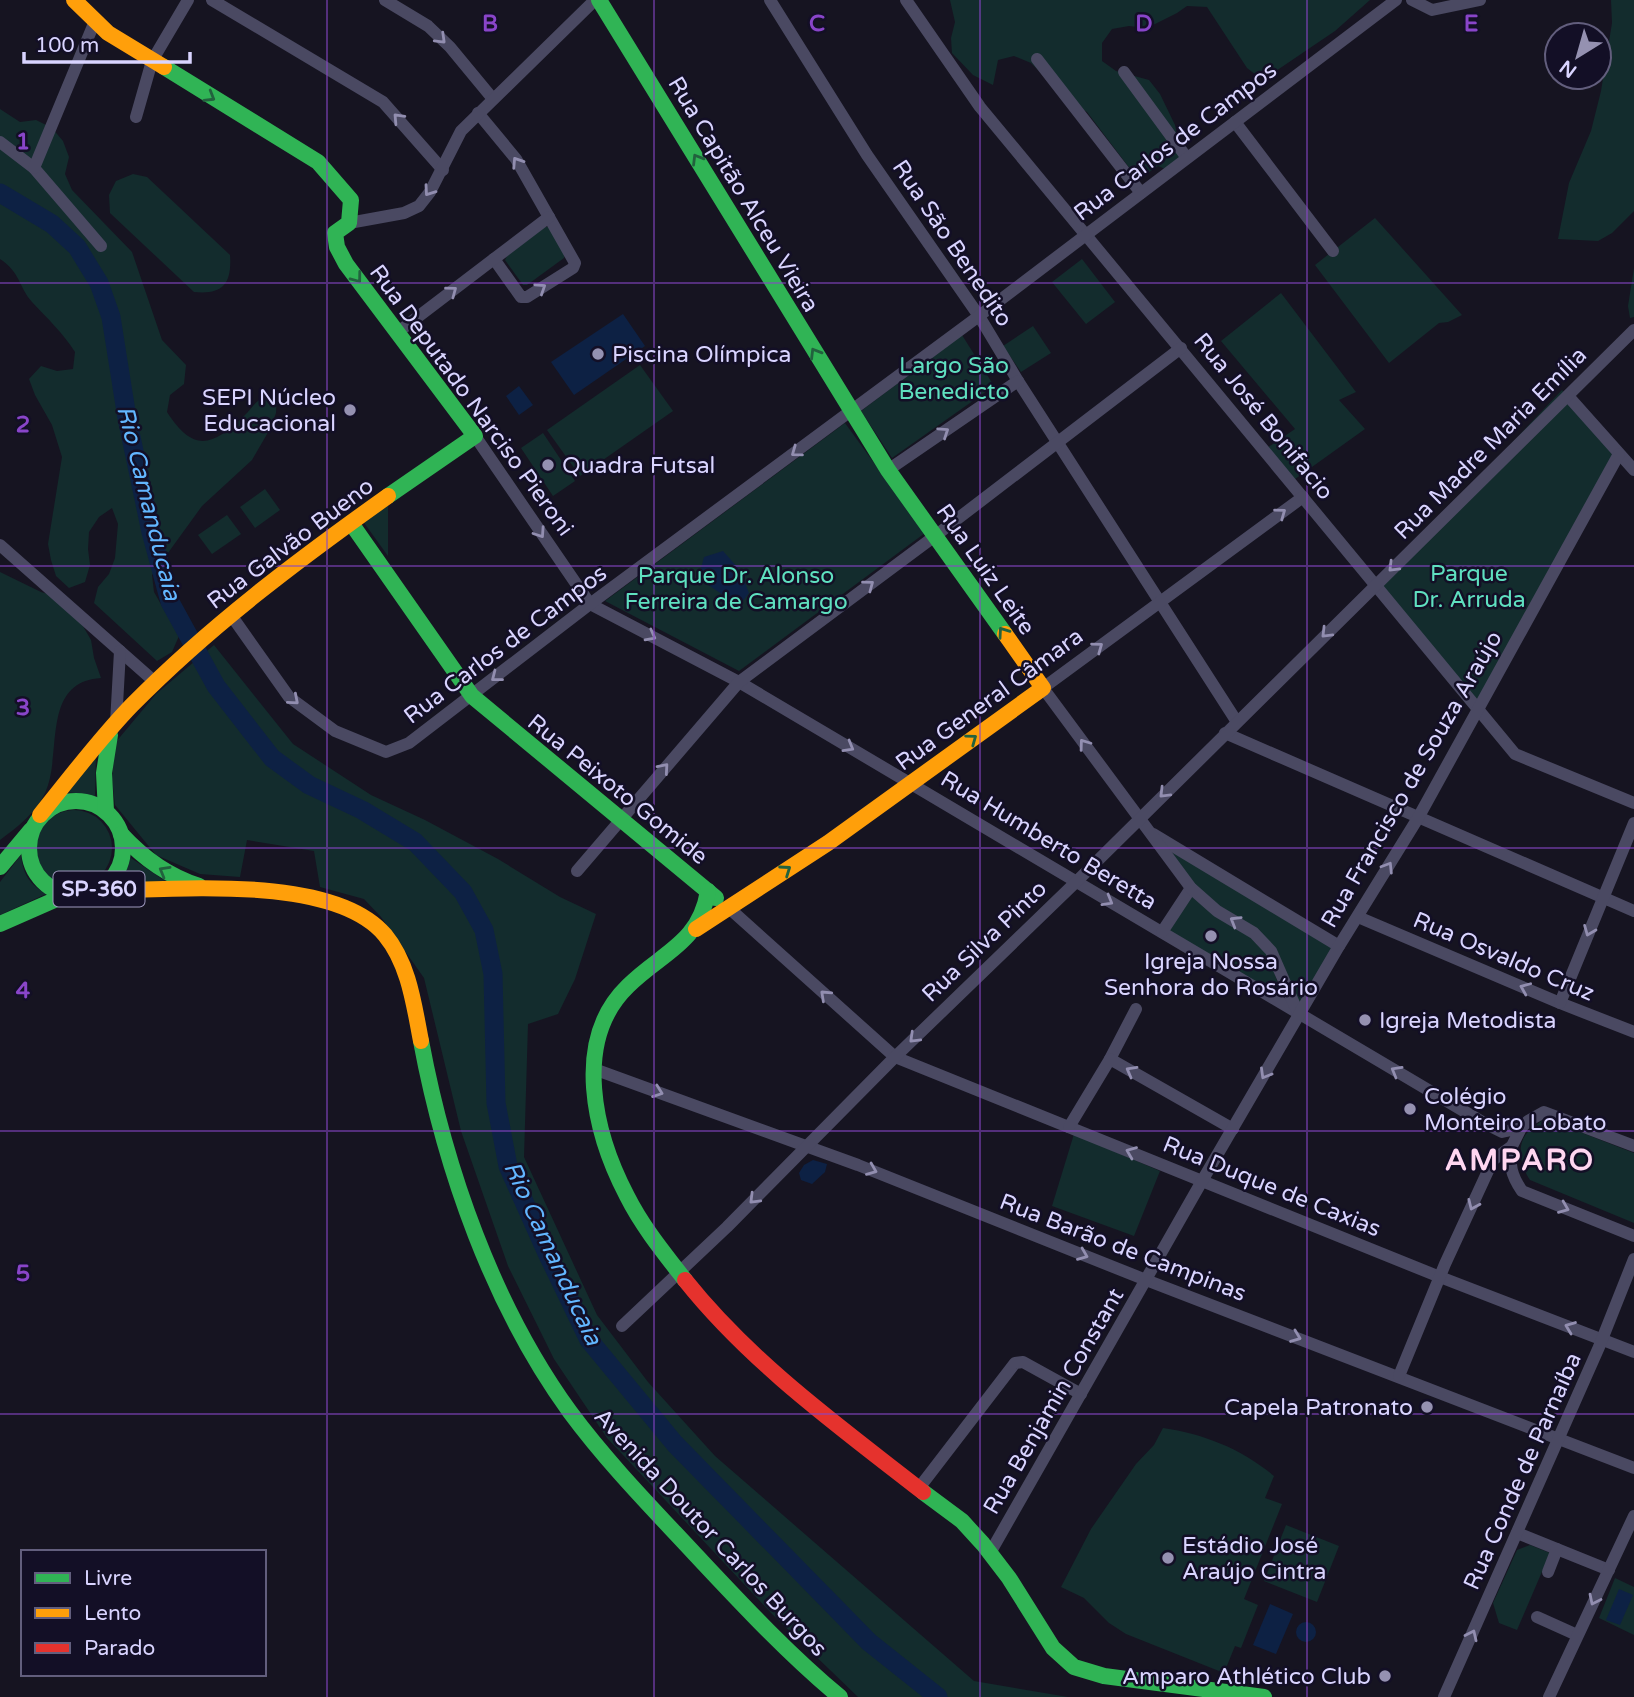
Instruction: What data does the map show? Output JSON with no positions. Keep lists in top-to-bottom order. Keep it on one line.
{"streets":{"street":["Rua Carlos de Campos","Rua Capitão Alceu Vieira","Rua São Benedito","Rua Deputado Narciso Pieroni","Rua José Bonifacio","Rua Madre Maria Emília","Rua Galvão Bueno","Rua Luiz Leite","Rua General Câmara","Rua Francisco de Souza Araújo","Rua Peixoto Gomide","Rua Humberto Beretta","SP-360","Rua Silva Pinto","Rua Osvaldo Cruz","Rua Duque de Caxias","Rua Barão de Campinas","Rua Benjamin Constant","Rua Conde de Parnaíba","Avenida Doutor Carlos Burgos"]},"crossings":[["Rua Carlos de Campos","Rua Capitão Alceu Vieira"],["Rua Carlos de Campos","Rua São Benedito"],["Rua Carlos de Campos","Rua Deputado Narciso Pieroni"],["Rua Carlos de Campos","Rua José Bonifacio"],["Rua Carlos de Campos","Rua Galvão Bueno"],["Rua Carlos de Campos","Rua Luiz Leite"],["Rua Carlos de Campos","Rua Peixoto Gomide"],["Rua Carlos de Campos","Rua Humberto Beretta"],["Rua Capitão Alceu Vieira","Rua Luiz Leite"],["Rua São Benedito","Rua General Câmara"],["Rua São Benedito","Rua Silva Pinto"],["Rua Deputado Narciso Pieroni","Rua Galvão Bueno"],["Rua Deputado Narciso Pieroni","Rua Humberto Beretta"],["Rua José Bonifacio","Rua Madre Maria Emília"],["Rua José Bonifacio","Rua General Câmara"],["Rua José Bonifacio","Rua Francisco de Souza Araújo"],["Rua José Bonifacio","Rua Silva Pinto"],["Rua Madre Maria Emília","Rua Silva Pinto"],["Rua Galvão Bueno","Rua Peixoto Gomide"],["Rua Galvão Bueno","SP-360"],["Rua Galvão Bueno","Avenida Doutor Carlos Burgos"],["Rua Luiz Leite","Rua General Câmara"],["Rua Luiz Leite","Rua Francisco de Souza Araújo"],["Rua Luiz Leite","Rua Humberto Beretta"],["Rua Luiz Leite","Rua Silva Pinto"],["Rua Luiz Leite","Rua Benjamin Constant"],["Rua General Câmara","Rua Peixoto Gomide"],["Rua General Câmara","Rua Humberto Beretta"],["Rua General Câmara","Rua Silva Pinto"],["Rua General Câmara","Rua Barão de Campinas"],["Rua General Câmara","Rua Benjamin Constant"],["Rua Francisco de Souza Araújo","Rua Humberto Beretta"],["Rua Francisco de Souza Araújo","Rua Osvaldo Cruz"],["Rua Francisco de Souza Araújo","Rua Benjamin Constant"],["Rua Peixoto Gomide","Rua Silva Pinto"],["Rua Peixoto Gomide","Rua Duque de Caxias"],["Rua Humberto Beretta","Rua Silva Pinto"],["Rua Humberto Beretta","Rua Benjamin Constant"],["SP-360","Avenida Doutor Carlos Burgos"],["Rua Silva Pinto","Rua Duque de Caxias"],["Rua Silva Pinto","Rua Barão de Campinas"],["Rua Duque de Caxias","Rua Benjamin Constant"],["Rua Duque de Caxias","Rua Conde de Parnaíba"],["Rua Barão de Campinas","Rua Benjamin Constant"],["Rua Barão de Campinas","Rua Conde de Parnaíba"]],"one_way":["Rua Capitão Alceu Vieira","Rua Deputado Narciso Pieroni","Rua Madre Maria Emília","Rua Luiz Leite","Rua General Câmara","Rua Silva Pinto","Rua Osvaldo Cruz","Rua Barão de Campinas"],"districts":["AMPARO"],"water":["Rio Camanducaia"],"parks":["Largo São Benedicto","Parque Dr. Arruda","Parque Dr. Alonso Ferreira de Camargo"],"places":["Piscina Olímpica","SEPI Núcleo Educacional","Quadra Futsal","Igreja Nossa Senhora do Rosário","Igreja Metodista","Colégio Monteiro Lobato","Capela Patronato","Estádio José Araújo Cintra","Amparo Athlético Club"],"legend":["Livre","Lento","Parado"],"scale_bar":"100 m","north":"bottom left","grid":{"columns":["B","C","D","E"],"rows":["1","2","3","4","5"]}}
